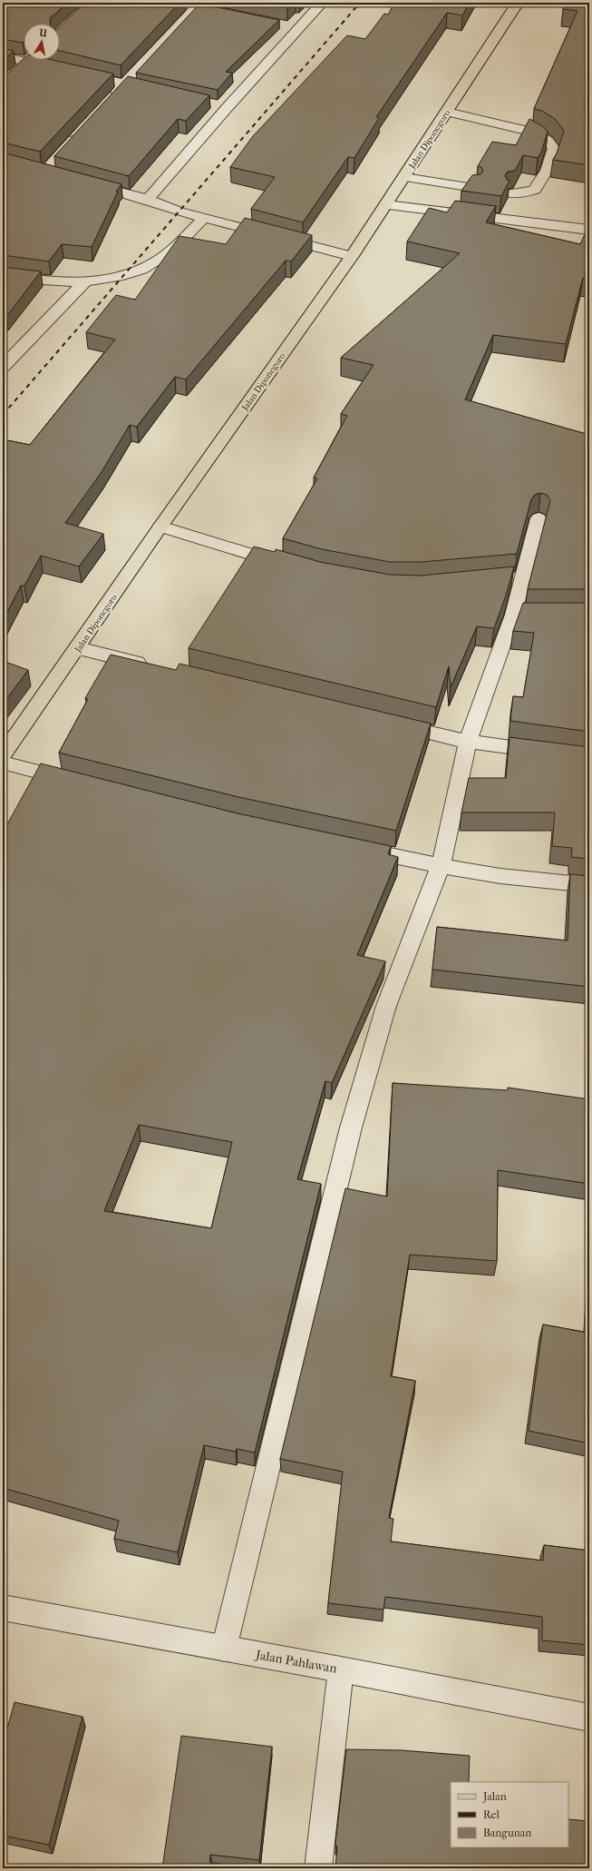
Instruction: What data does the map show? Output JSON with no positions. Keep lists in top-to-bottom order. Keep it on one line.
{"streets":{"main road":["Jalan Diponegoro"],"street":["Jalan Pahlawan"]},"legend":["Jalan","Rel","Bangunan"],"north":"top"}
